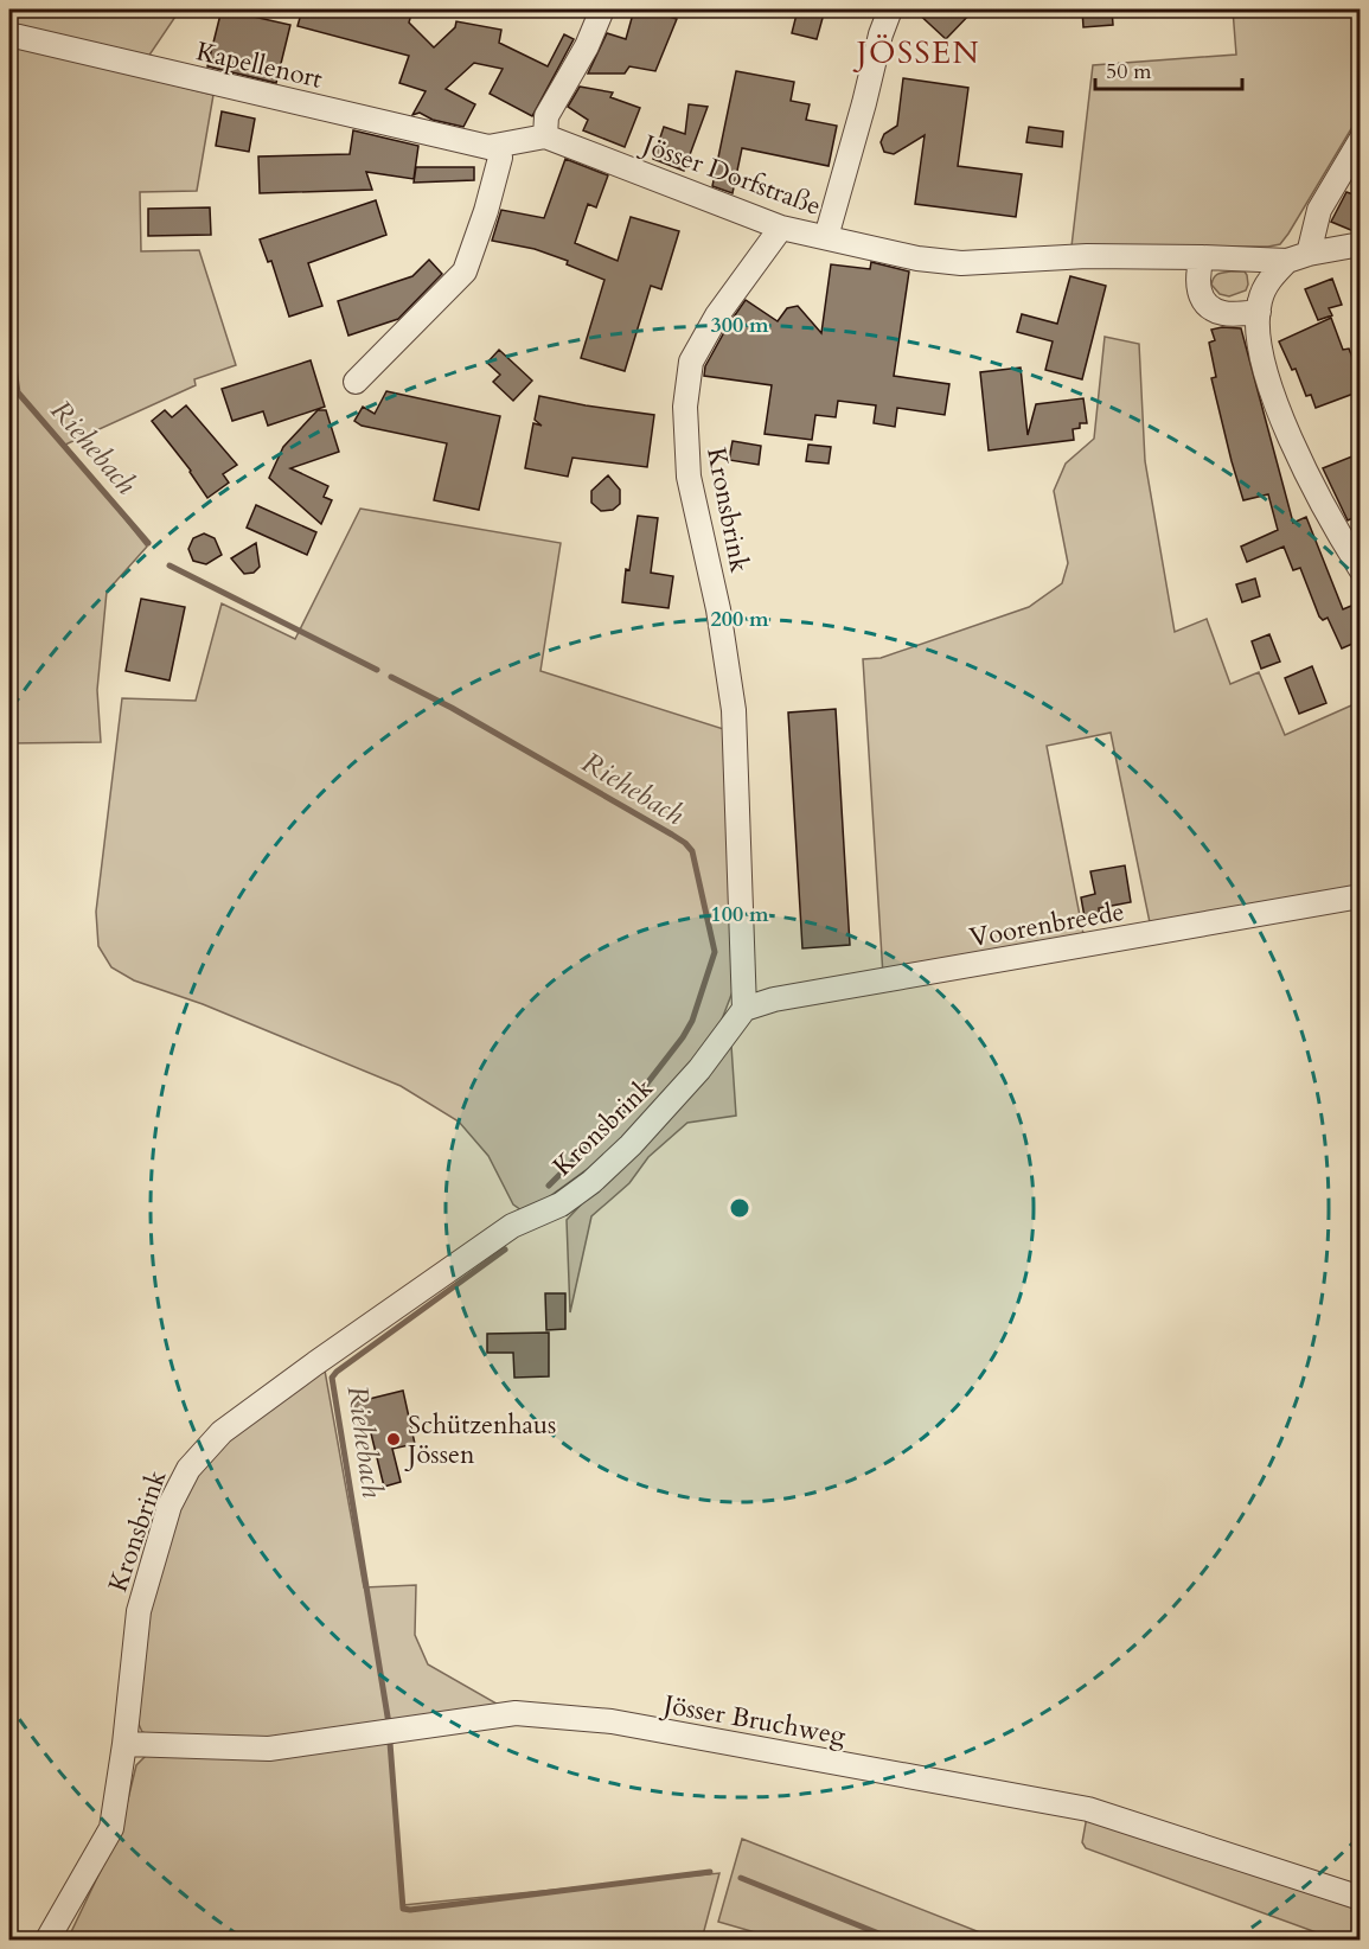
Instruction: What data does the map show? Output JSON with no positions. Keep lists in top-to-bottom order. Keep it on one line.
{"streets":{"street":["Kapellenort","Jösser Dorfstraße","Kronsbrink","Voorenbreede","Jösser Bruchweg"]},"crossings":[["Kapellenort","Jösser Dorfstraße"],["Jösser Dorfstraße","Kronsbrink"],["Kronsbrink","Voorenbreede"],["Kronsbrink","Jösser Bruchweg"]],"districts":["JÖSSEN"],"water":["Riehebach"],"places":["Schützenhaus Jössen"],"scale_bar":"50 m","rings":["300 m","200 m","100 m"]}
